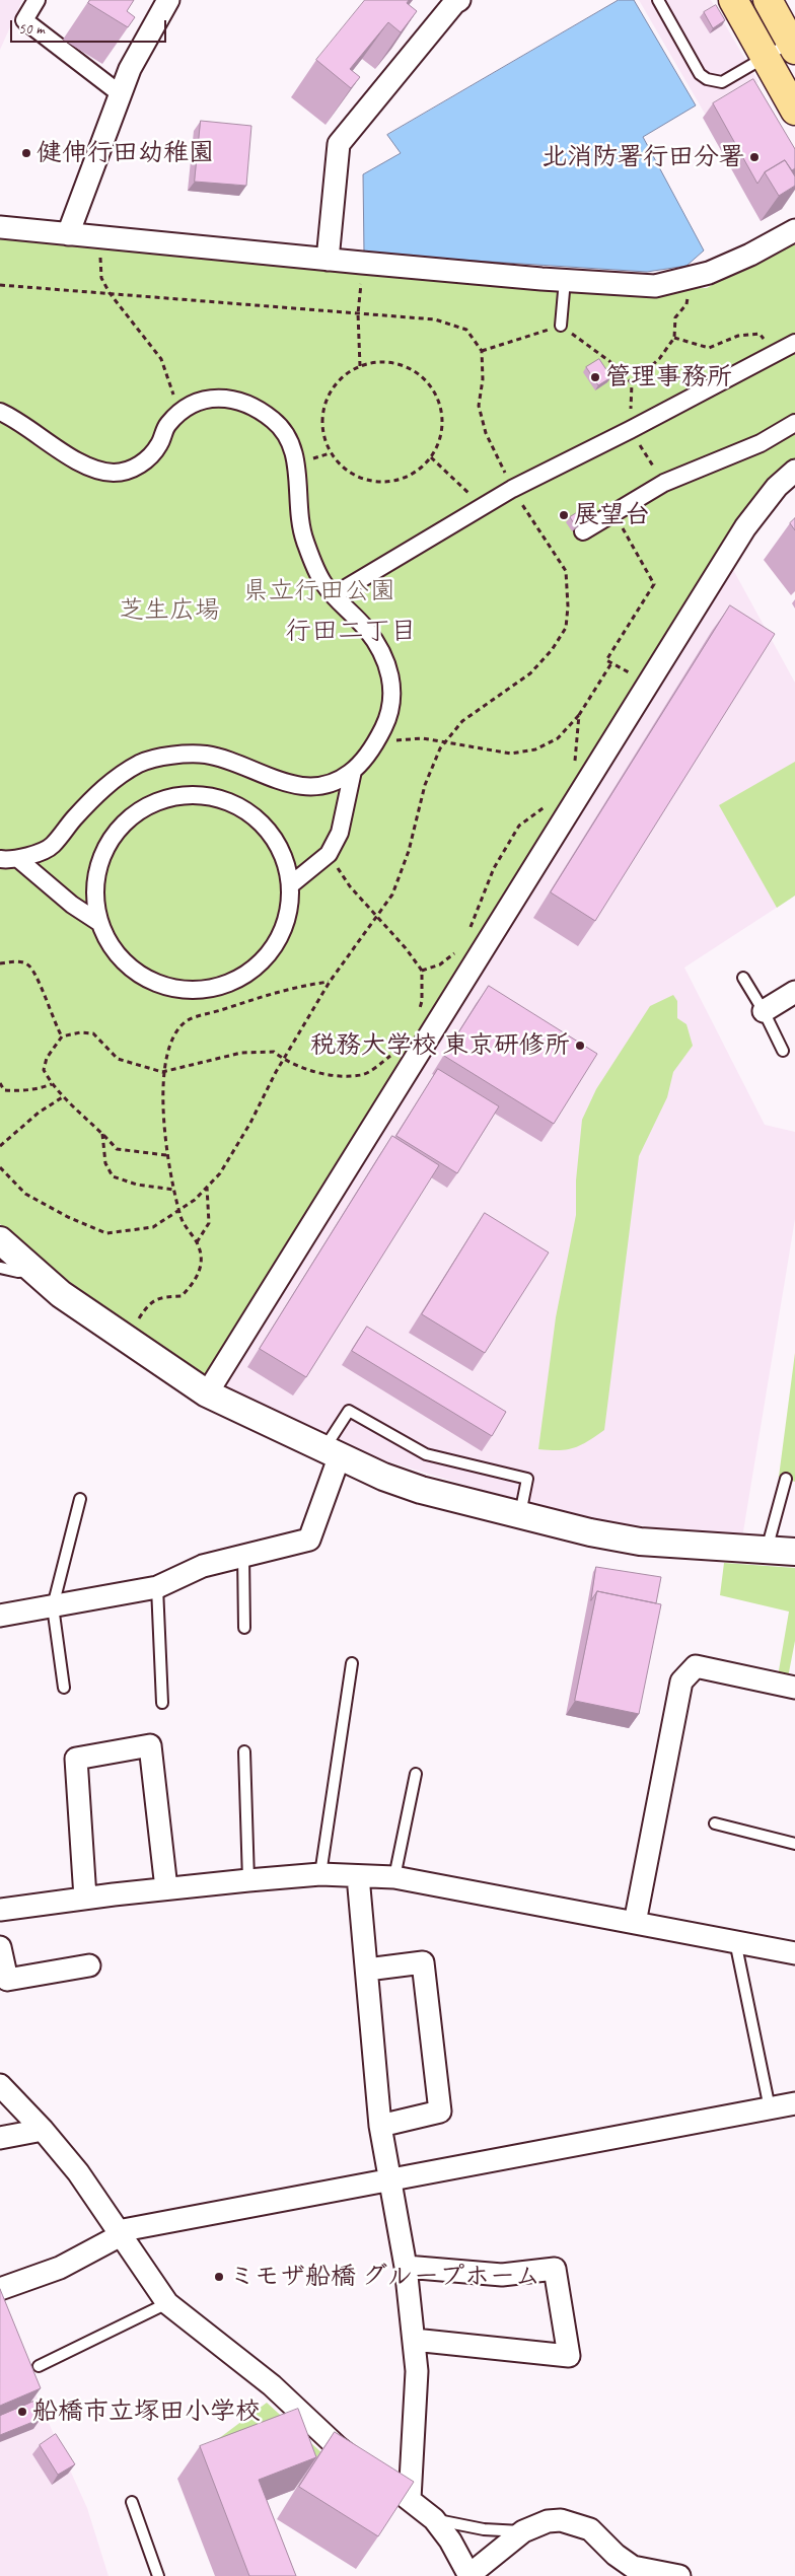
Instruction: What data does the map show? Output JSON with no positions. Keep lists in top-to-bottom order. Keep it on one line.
{"districts":["行田二丁目"],"parks":["県立行田公園","芝生広場"],"places":["健伸行田幼稚園","北消防署行田分署","管理事務所","展望台","税務大学校 東京研修所","ミモザ船橋 グループホーム","船橋市立塚田小学校"],"scale_bar":"50 m"}
